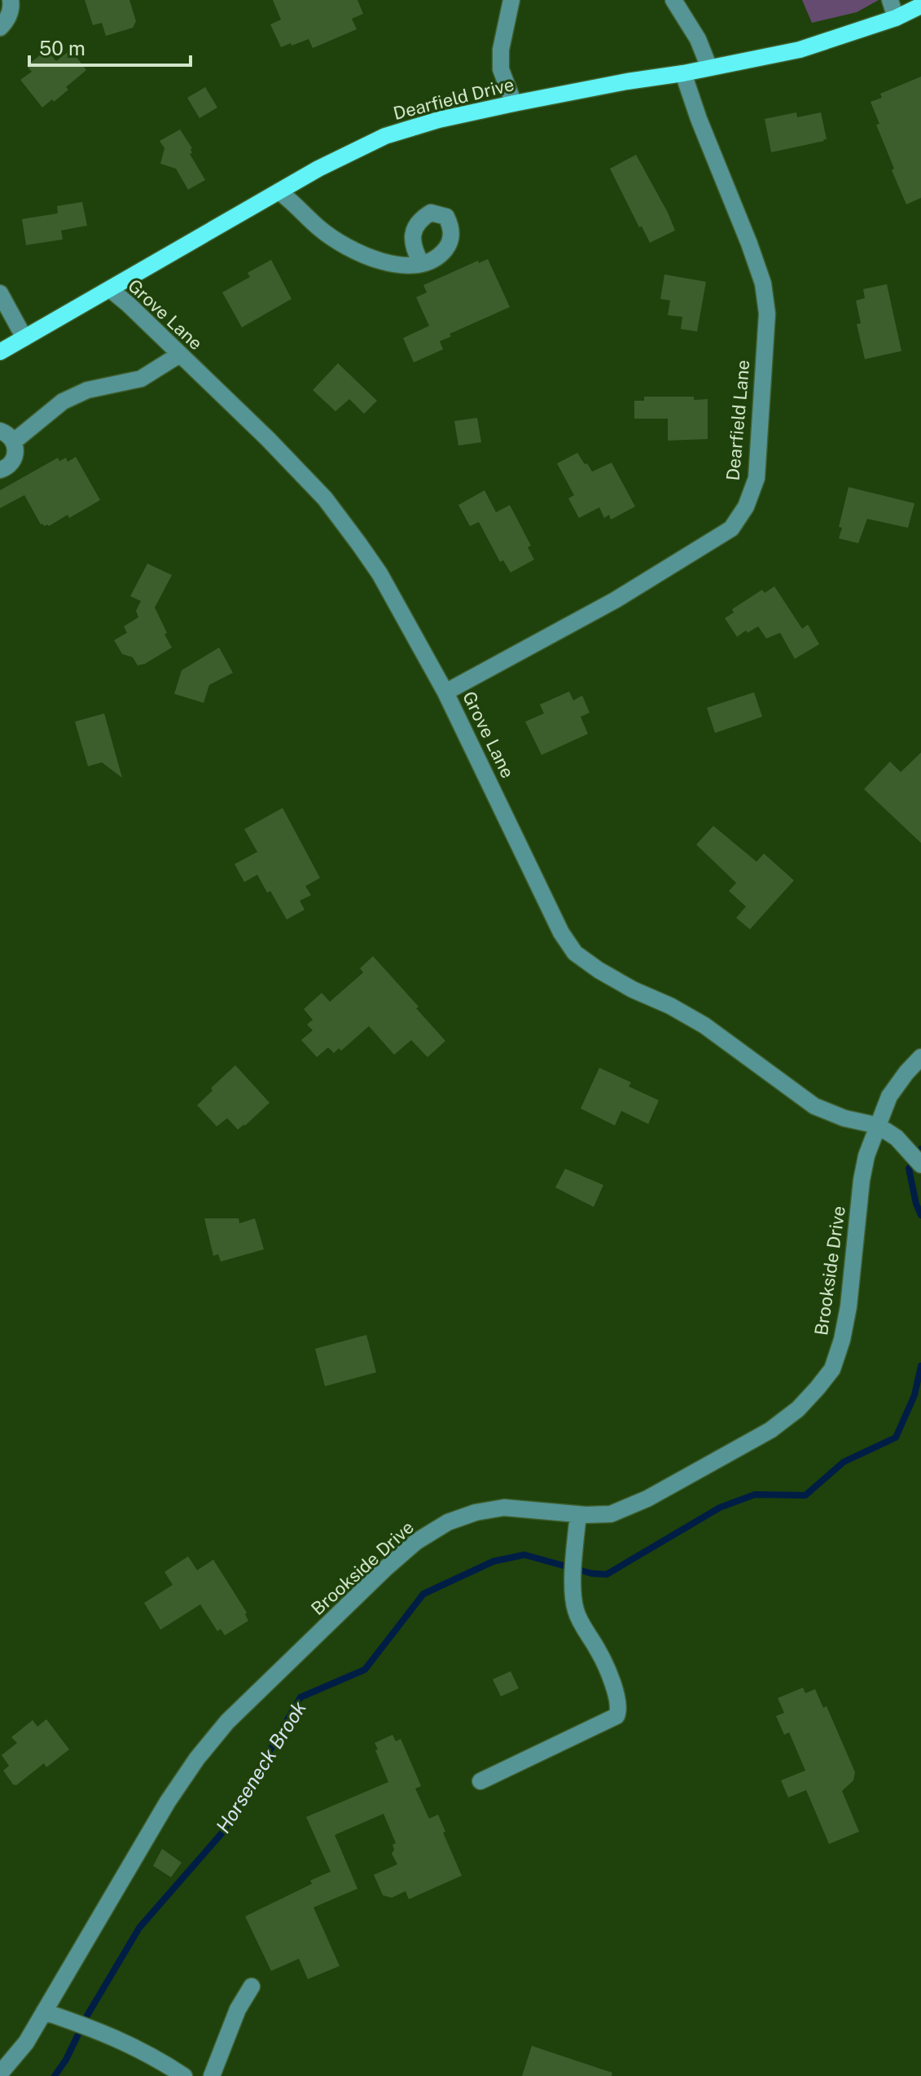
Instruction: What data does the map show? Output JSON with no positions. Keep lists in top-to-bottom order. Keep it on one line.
{"streets":{"main road":["Dearfield Drive"],"street":["Grove Lane","Dearfield Lane","Brookside Drive"]},"crossings":[["Dearfield Drive","Grove Lane"],["Dearfield Drive","Dearfield Lane"],["Grove Lane","Dearfield Lane"],["Grove Lane","Brookside Drive"]],"water":["Horseneck Brook"],"scale_bar":"50 m"}
